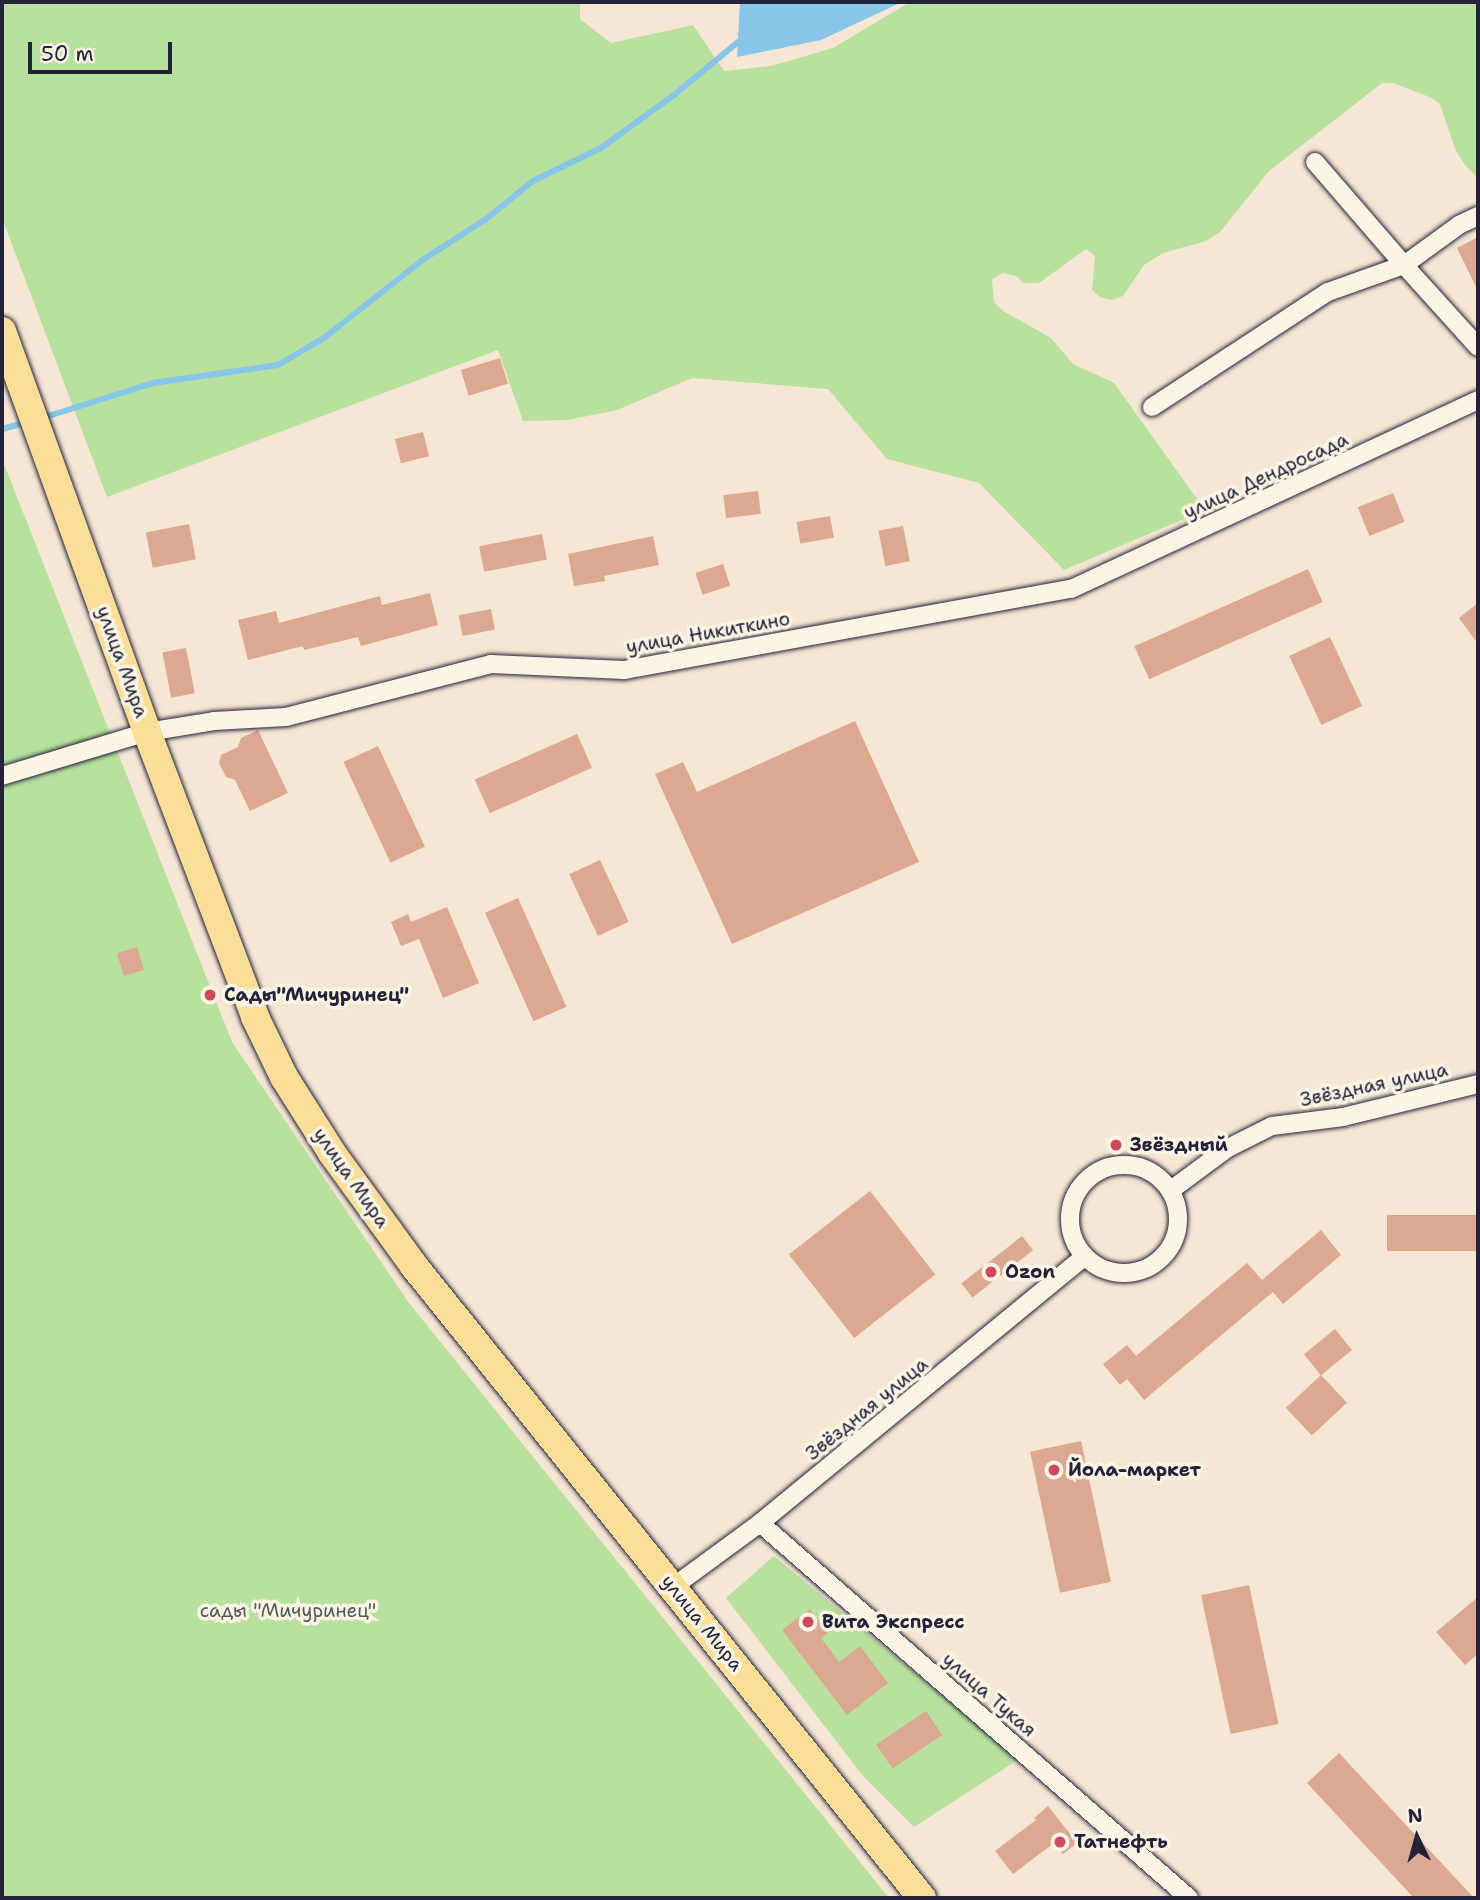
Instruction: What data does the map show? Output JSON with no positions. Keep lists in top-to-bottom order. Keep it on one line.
{"streets":{"main road":["улица Мира"],"street":["улица Дендросада","улица Никиткино","Звёздная улица","улица Тукая"]},"crossings":[["улица Дендросада","улица Никиткино"],["улица Никиткино","улица Мира"],["улица Мира","Звёздная улица"],["Звёздная улица","улица Тукая"]],"parks":["сады \"Мичуринец\""],"places":["Сады\"Мичуринец\"","Звёздный","Ozon","Йола-маркет","Вита Экспресс","Татнефть"],"scale_bar":"50 m","north":"top"}
